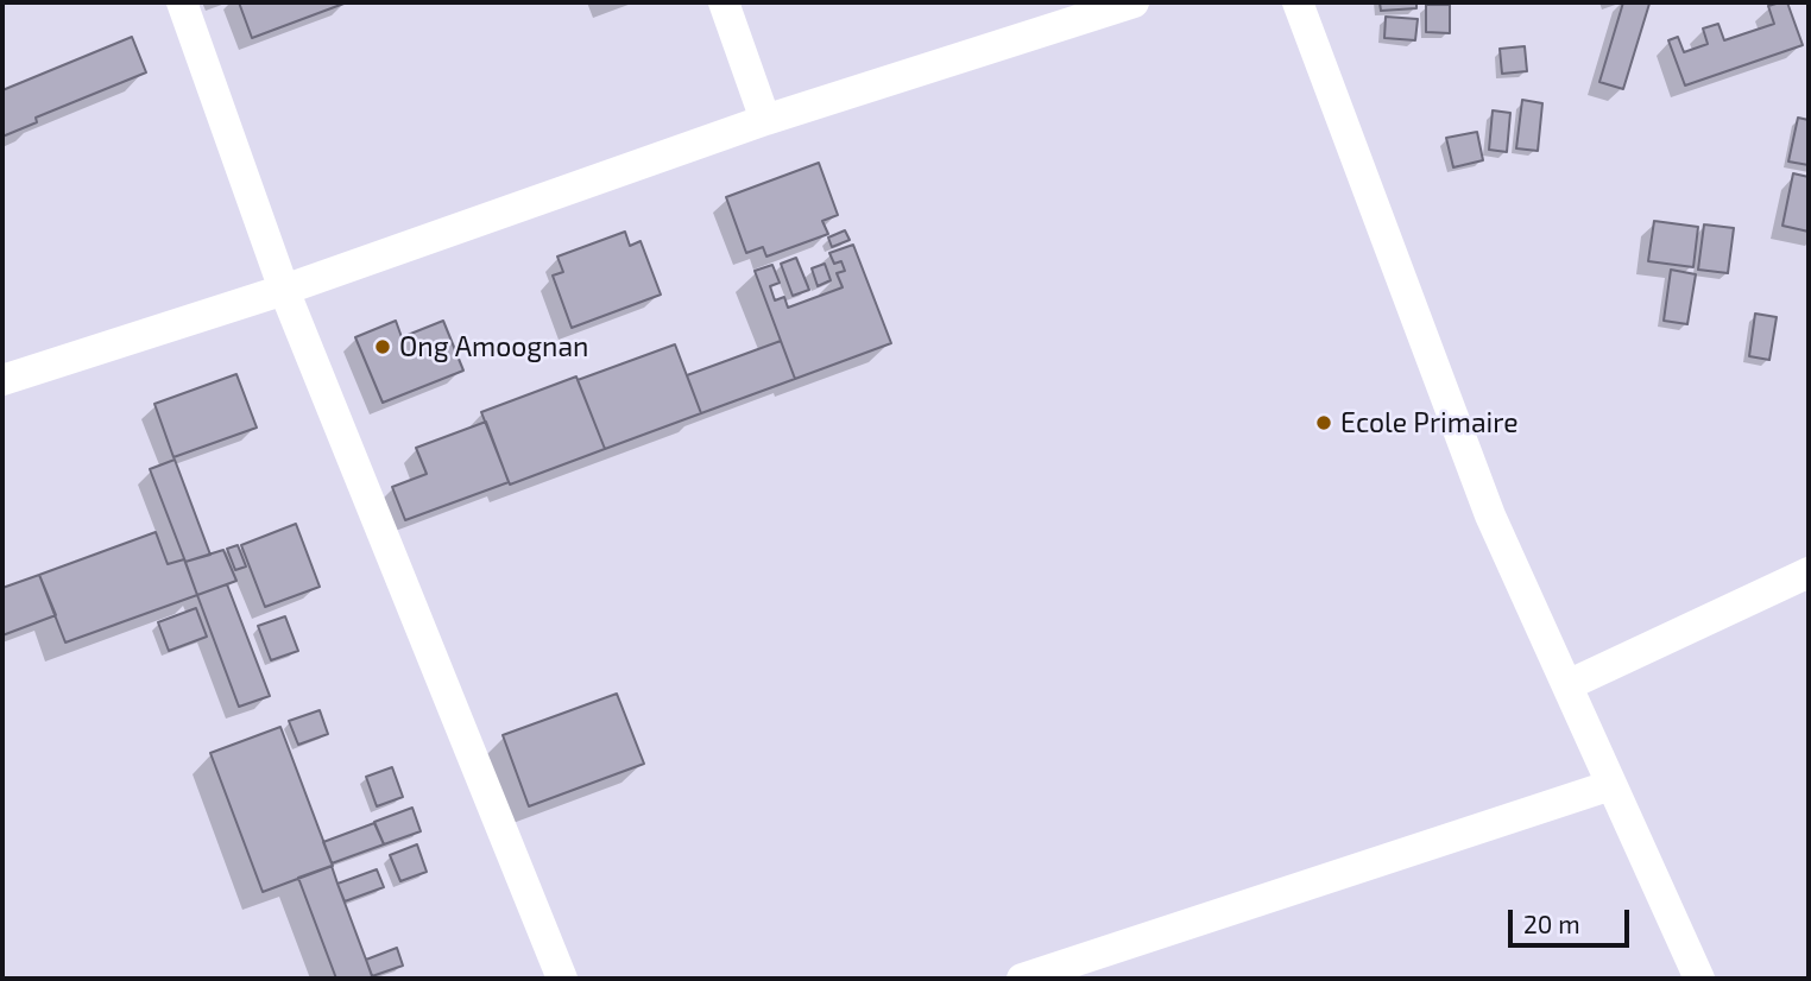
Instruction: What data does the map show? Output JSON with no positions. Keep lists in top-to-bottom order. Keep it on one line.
{"places":["Ong Amoognan","Ecole Primaire"],"scale_bar":"20 m"}
